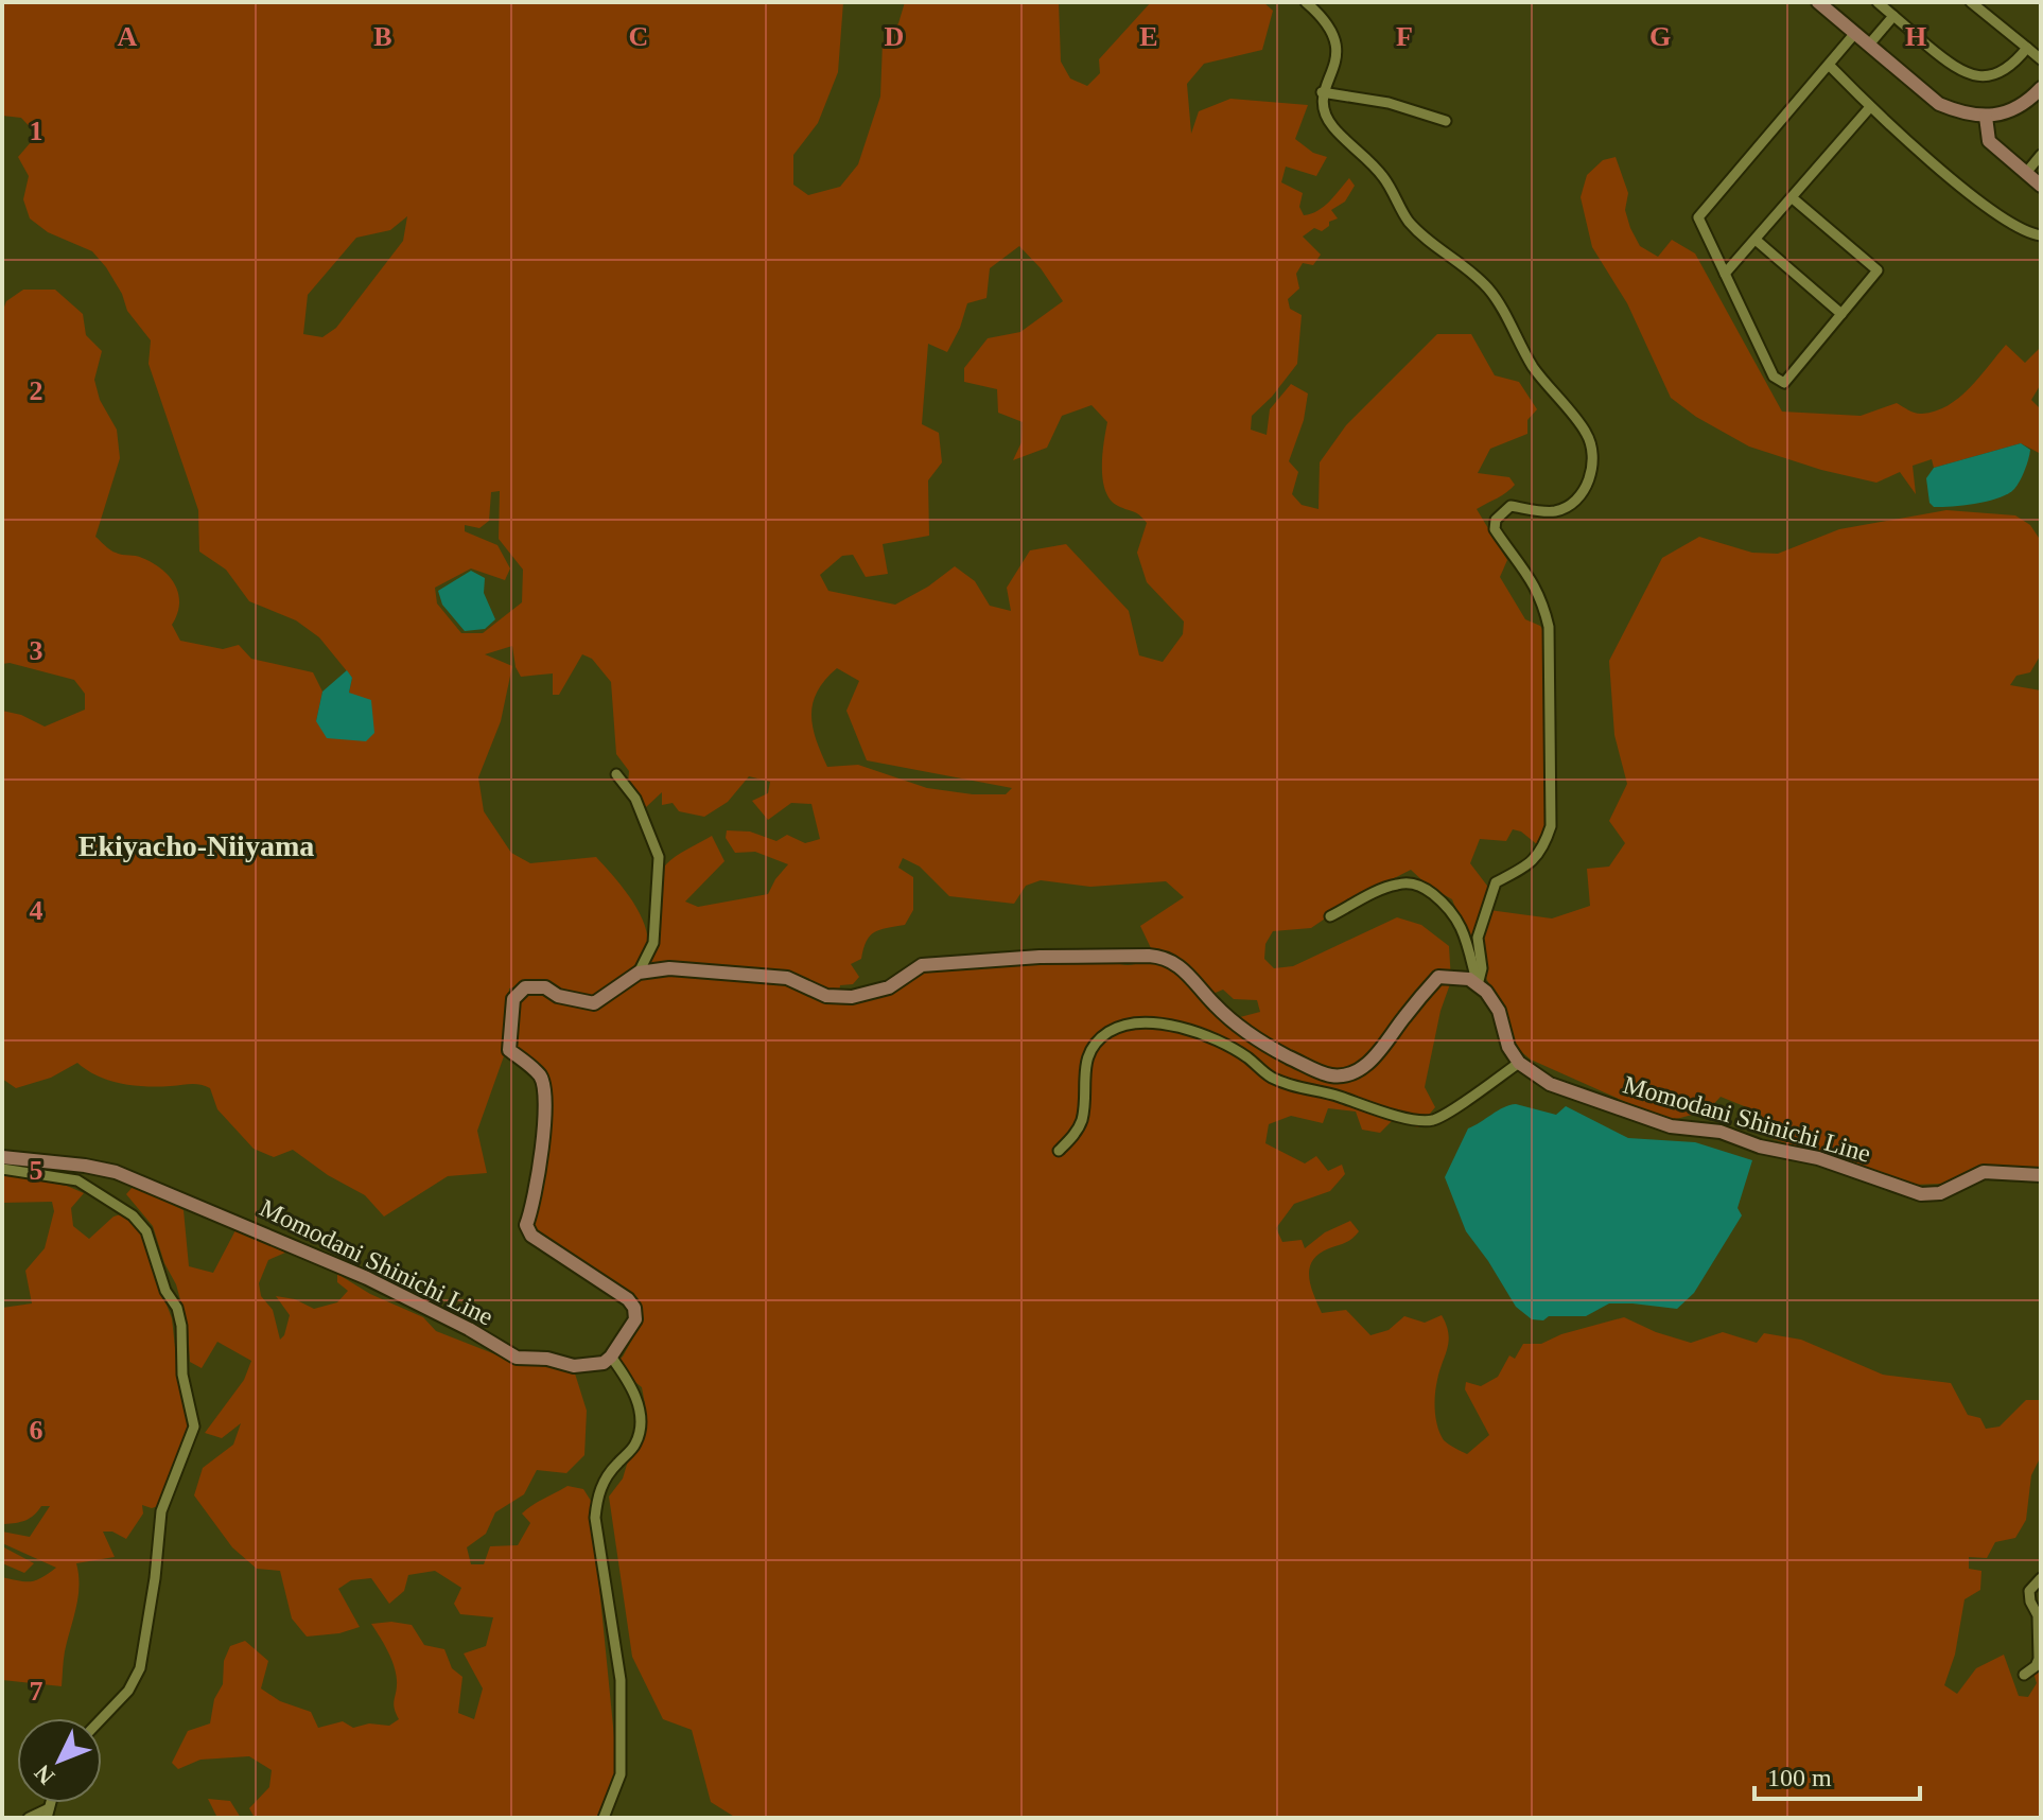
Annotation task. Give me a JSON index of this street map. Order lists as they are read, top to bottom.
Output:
{
  "streets": {
    "main road": ["Momodani Shinichi Line"]
  },
  "districts": ["Ekiyacho-Niiyama"],
  "scale_bar": "100 m",
  "north": "bottom left",
  "grid": {
    "columns": [
      "A",
      "B",
      "C",
      "D",
      "E",
      "F",
      "G",
      "H"
    ],
    "rows": [
      "1",
      "2",
      "3",
      "4",
      "5",
      "6",
      "7"
    ]
  }
}
